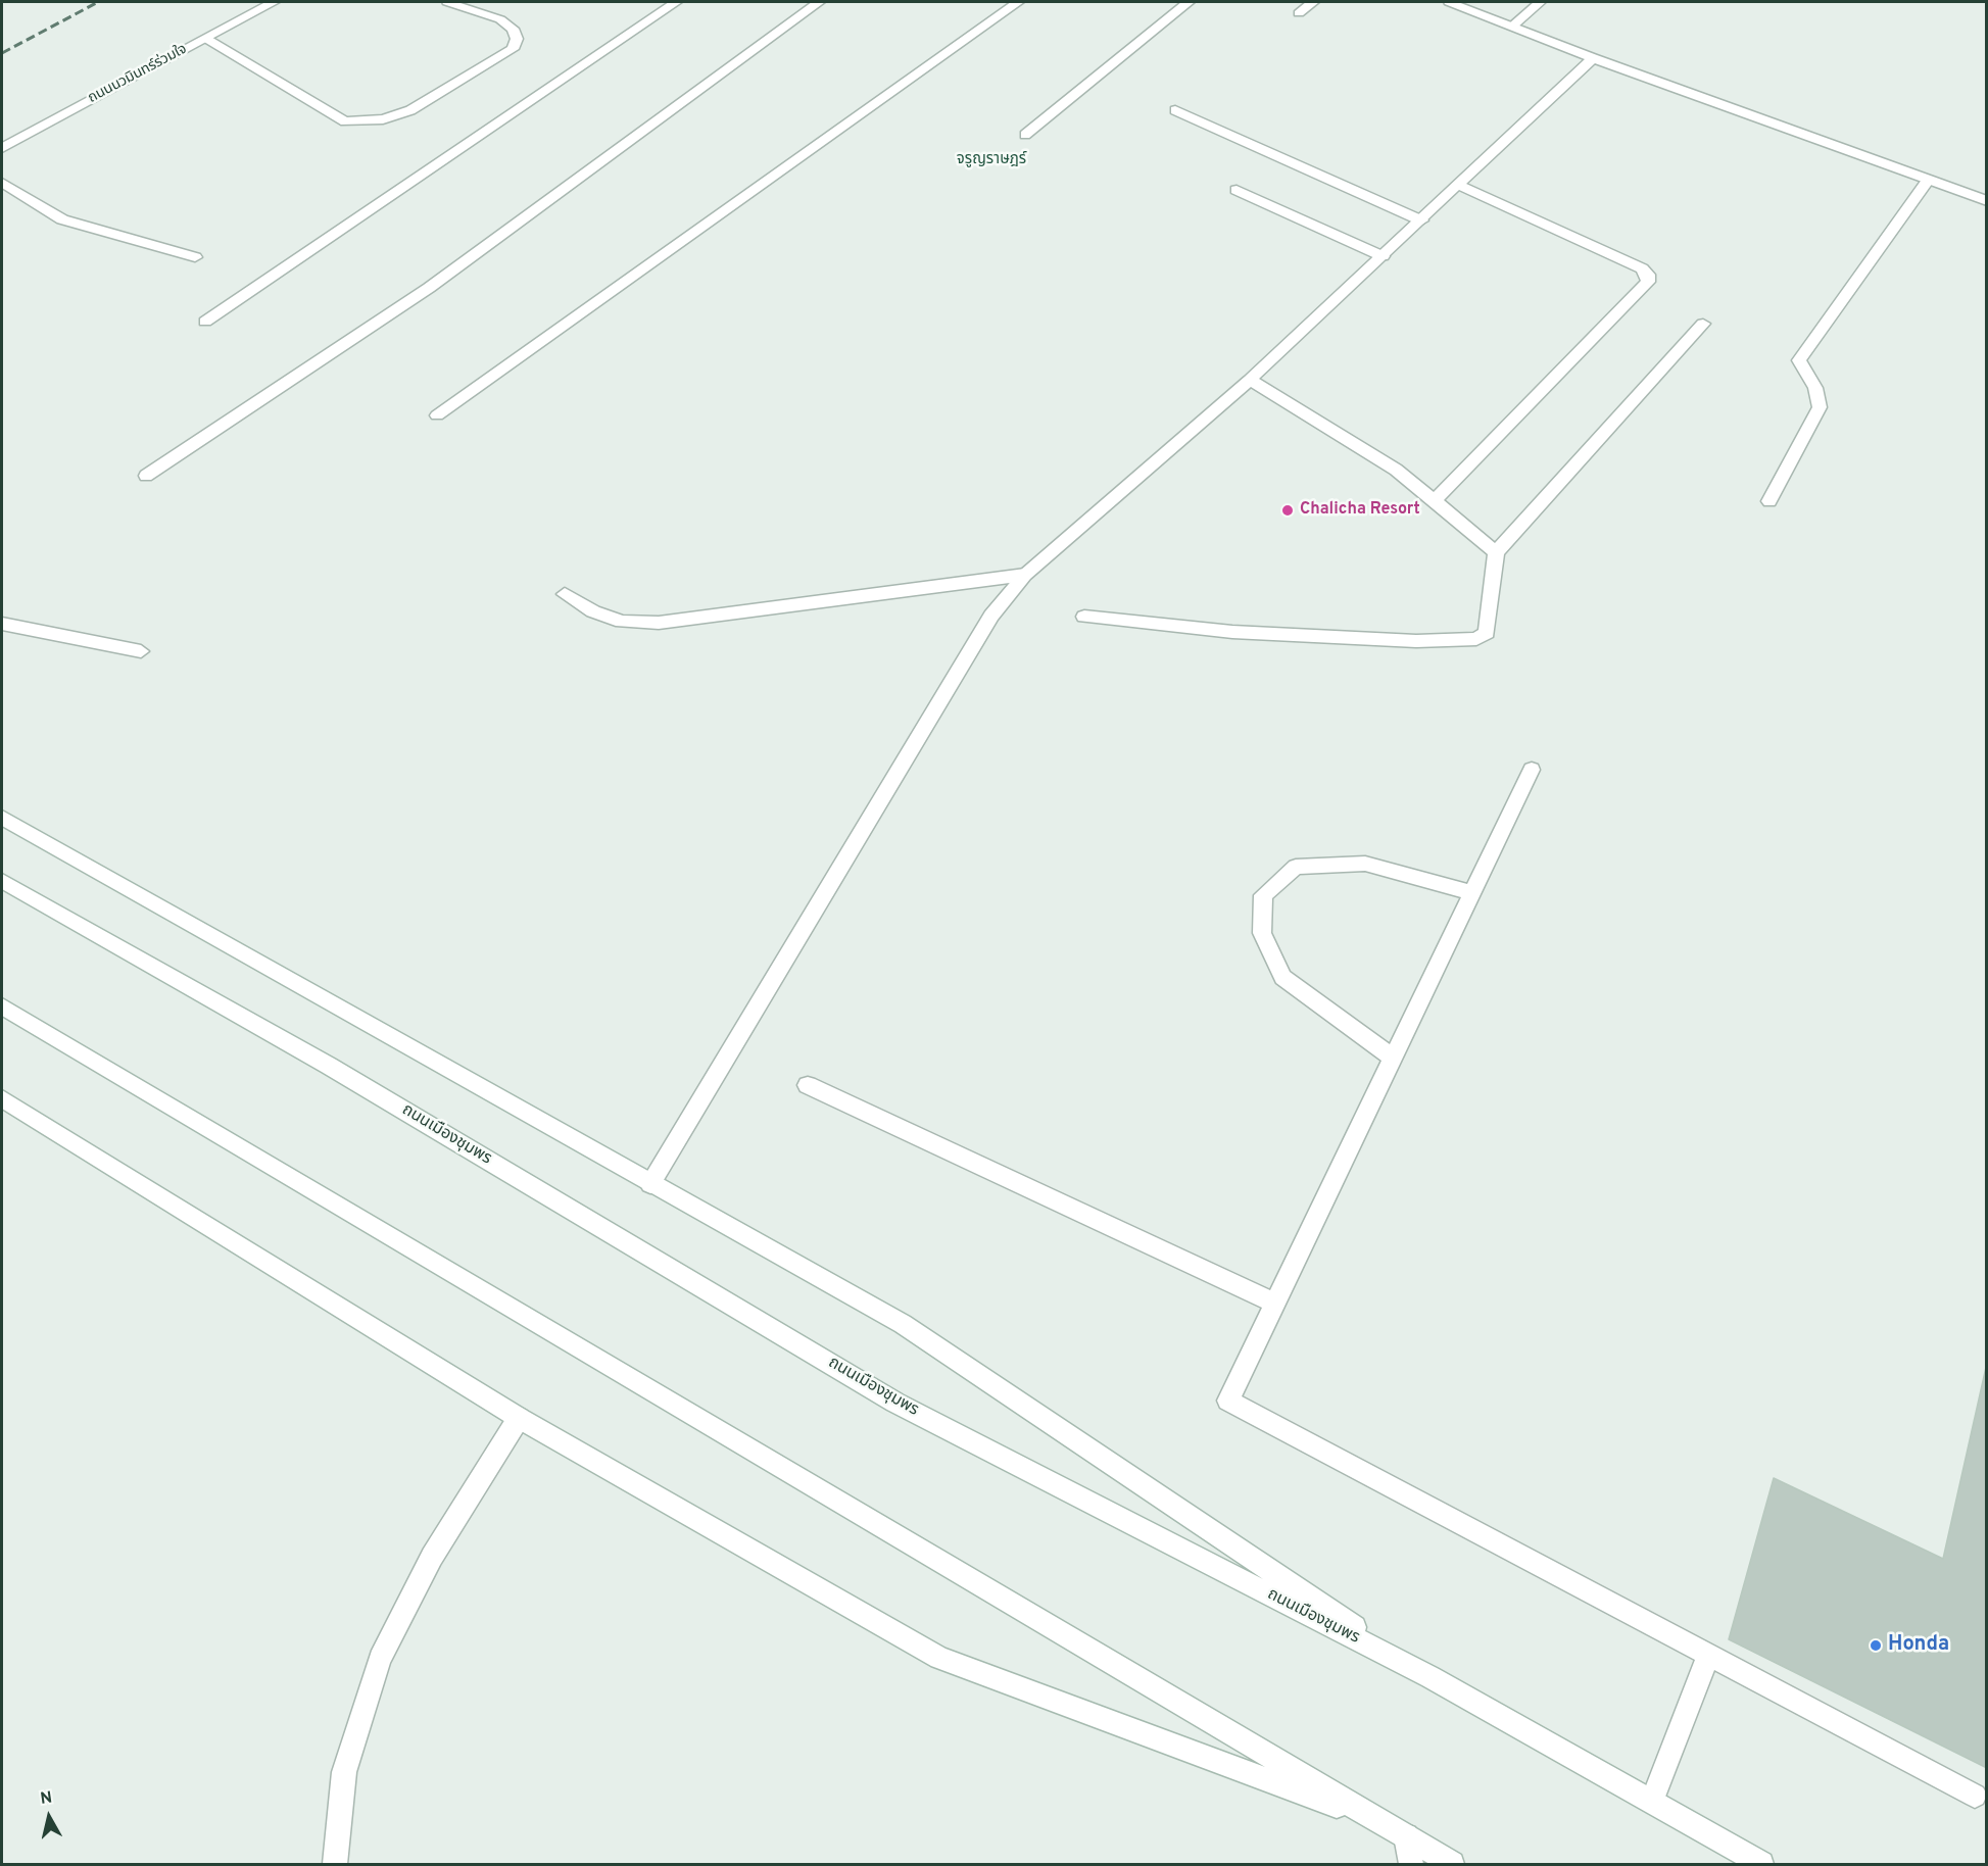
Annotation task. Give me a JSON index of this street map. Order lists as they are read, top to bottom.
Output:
{
  "streets": {
    "street": ["ถนนนวมินทร์ร่วมใจ", "ถนนเมืองชุมพร"]
  },
  "districts": ["จรูญราษฎร์"],
  "places": ["Chalicha Resort", "Honda"],
  "north": "top"
}
